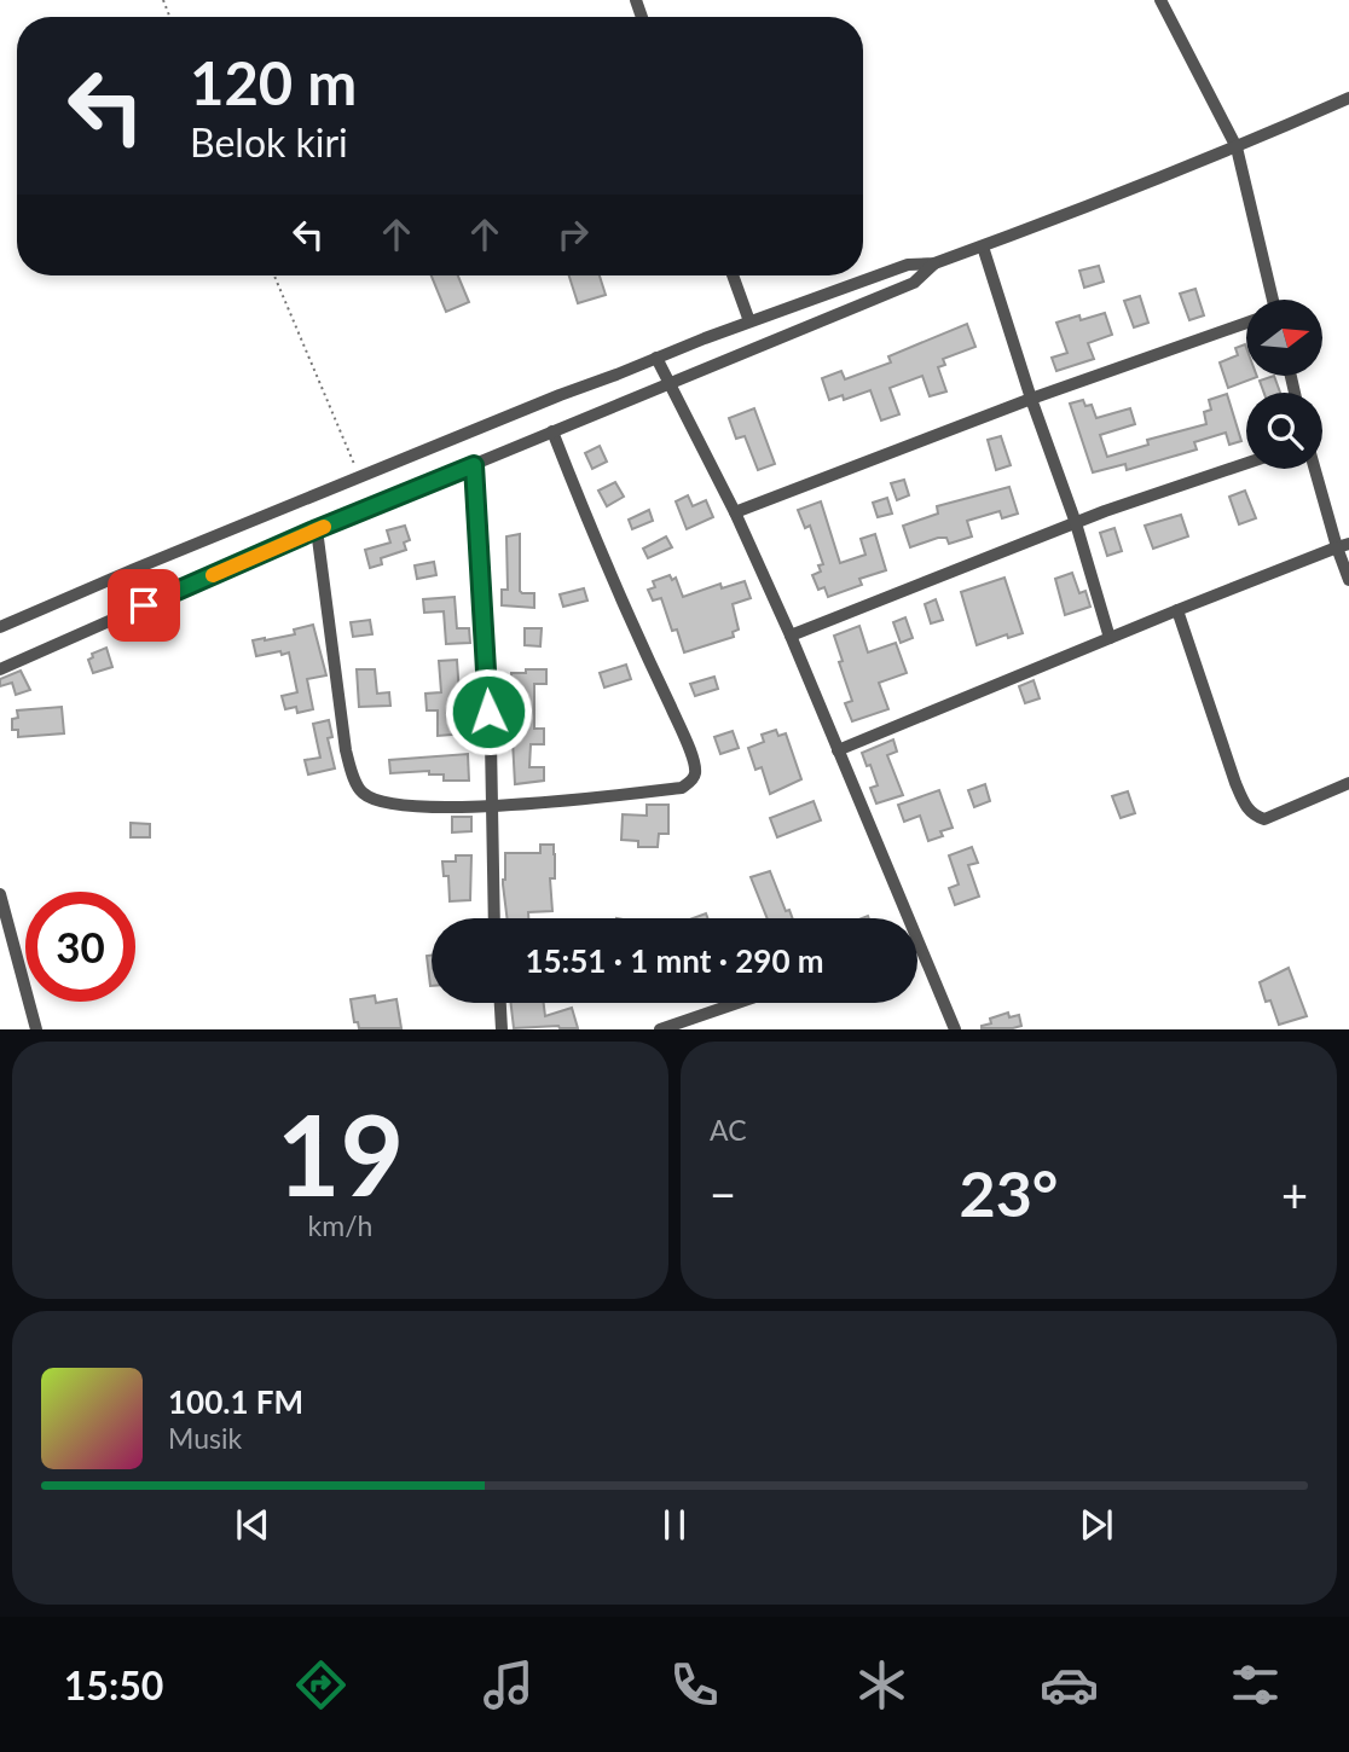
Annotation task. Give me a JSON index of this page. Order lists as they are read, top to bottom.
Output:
{
  "north": "right",
  "page": {
    "turn": ["120 m", "Belok kiri"],
    "limit": "30",
    "trip": "15:51 · 1 mnt · 290 m",
    "tile": [
      ["19", "km/h"],
      "AC"
    ],
    "heat": ["−", "23°", "+"],
    "song": ["100.1 FM", "Musik"],
    "tabs": "15:50"
  }
}
